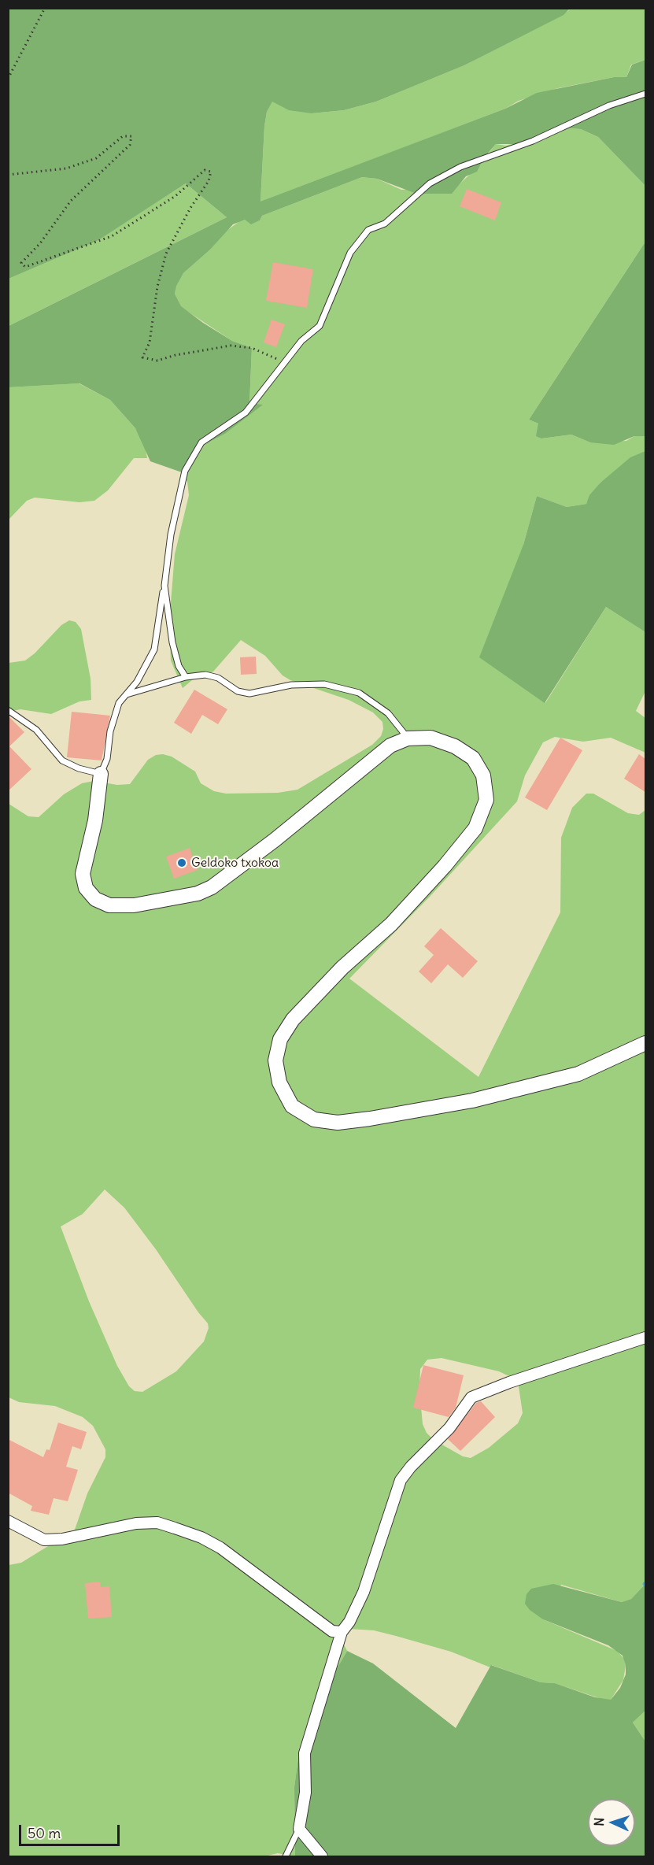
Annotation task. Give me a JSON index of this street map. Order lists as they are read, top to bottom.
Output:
{
  "places": ["Geldoko txokoa"],
  "scale_bar": "50 m",
  "north": "left"
}
